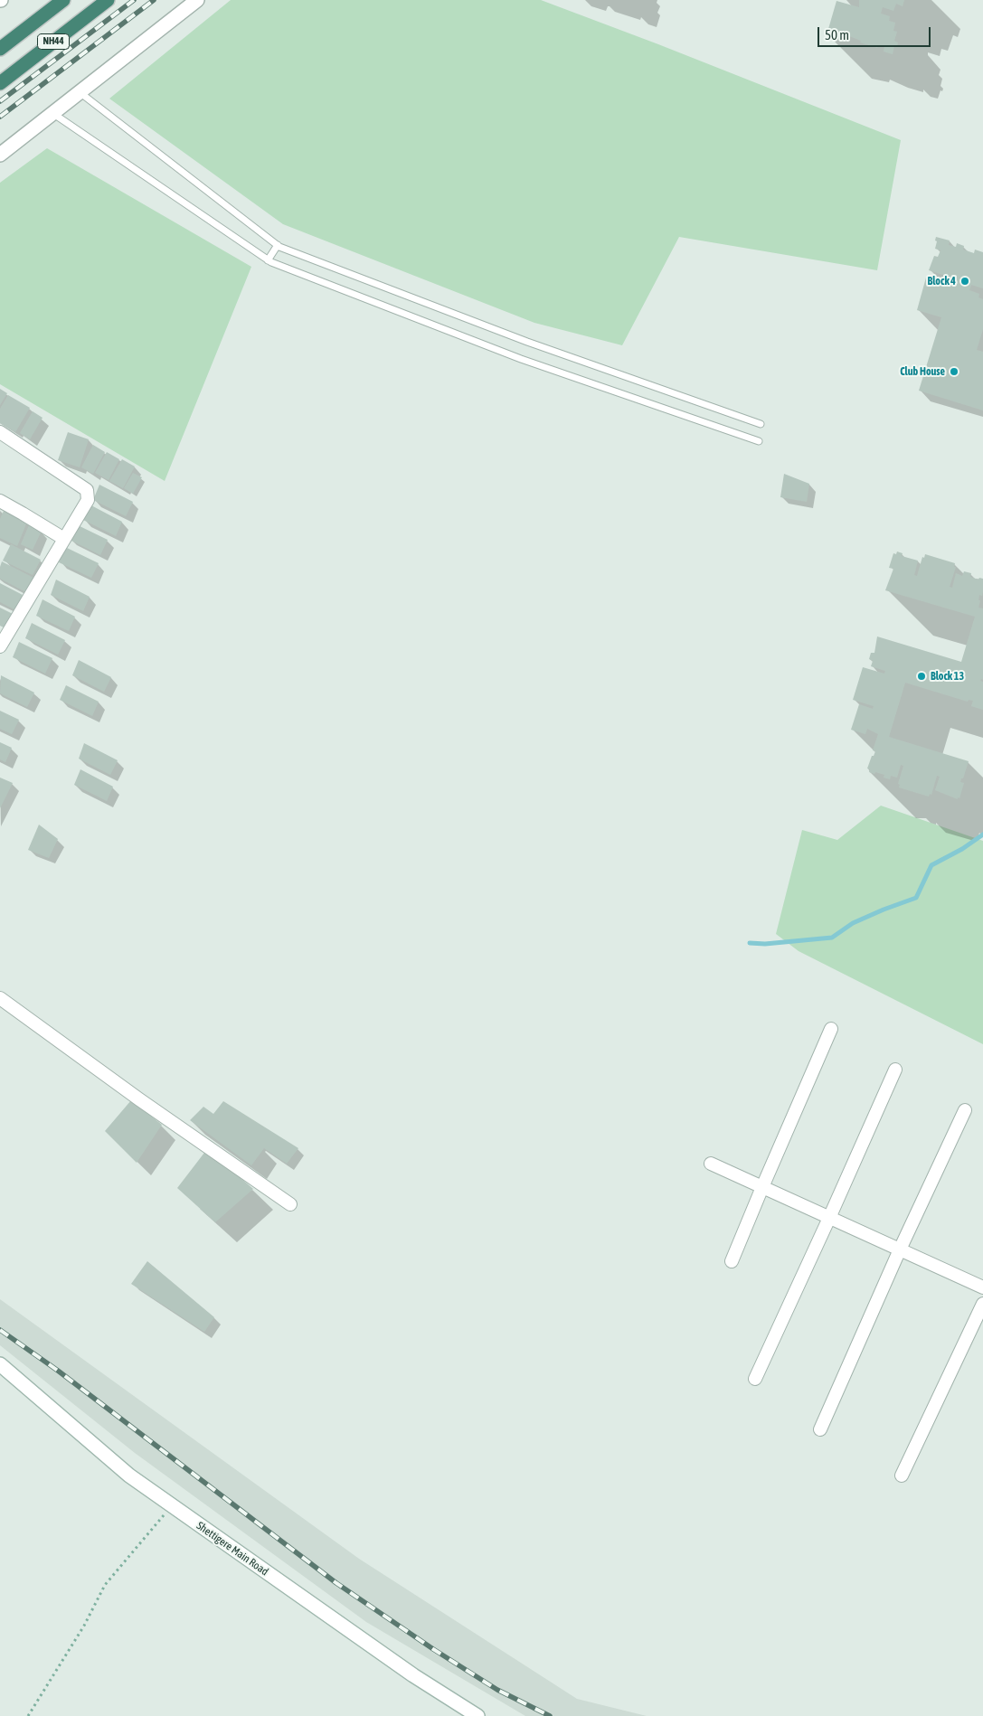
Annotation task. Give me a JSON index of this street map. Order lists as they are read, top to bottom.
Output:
{
  "streets": {
    "highway": ["NH44"],
    "main road": ["Shettigere Main Road"]
  },
  "places": ["Block 4", "Club House", "Block 13"],
  "scale_bar": "50 m"
}
